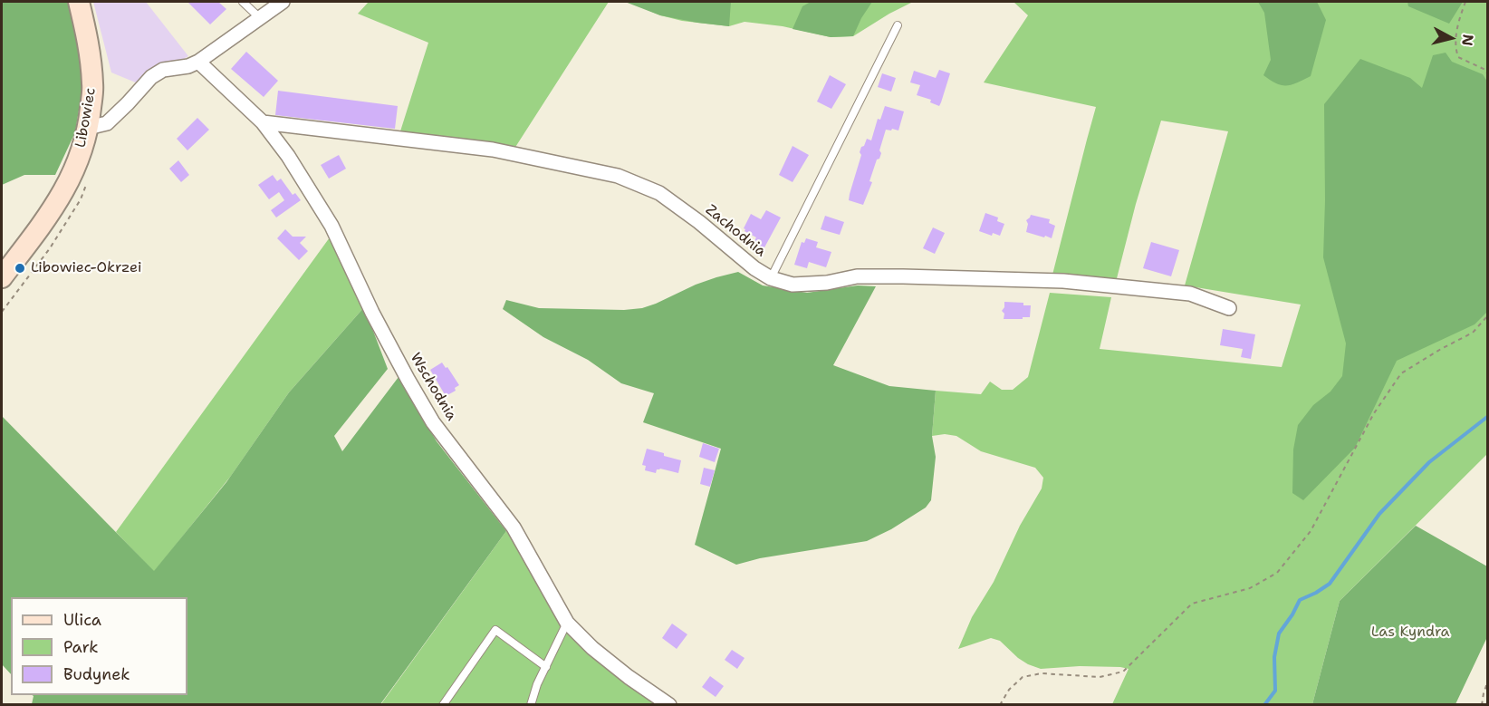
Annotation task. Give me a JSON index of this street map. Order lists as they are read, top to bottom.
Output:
{
  "streets": {
    "street": ["Libowiec", "Zachodnia", "Wschodnia"]
  },
  "crossings": [
    ["Zachodnia", "Wschodnia"]
  ],
  "parks": ["Las Kyndra"],
  "places": ["Libowiec-Okrzei"],
  "legend": ["Ulica", "Park", "Budynek"],
  "north": "right"
}
